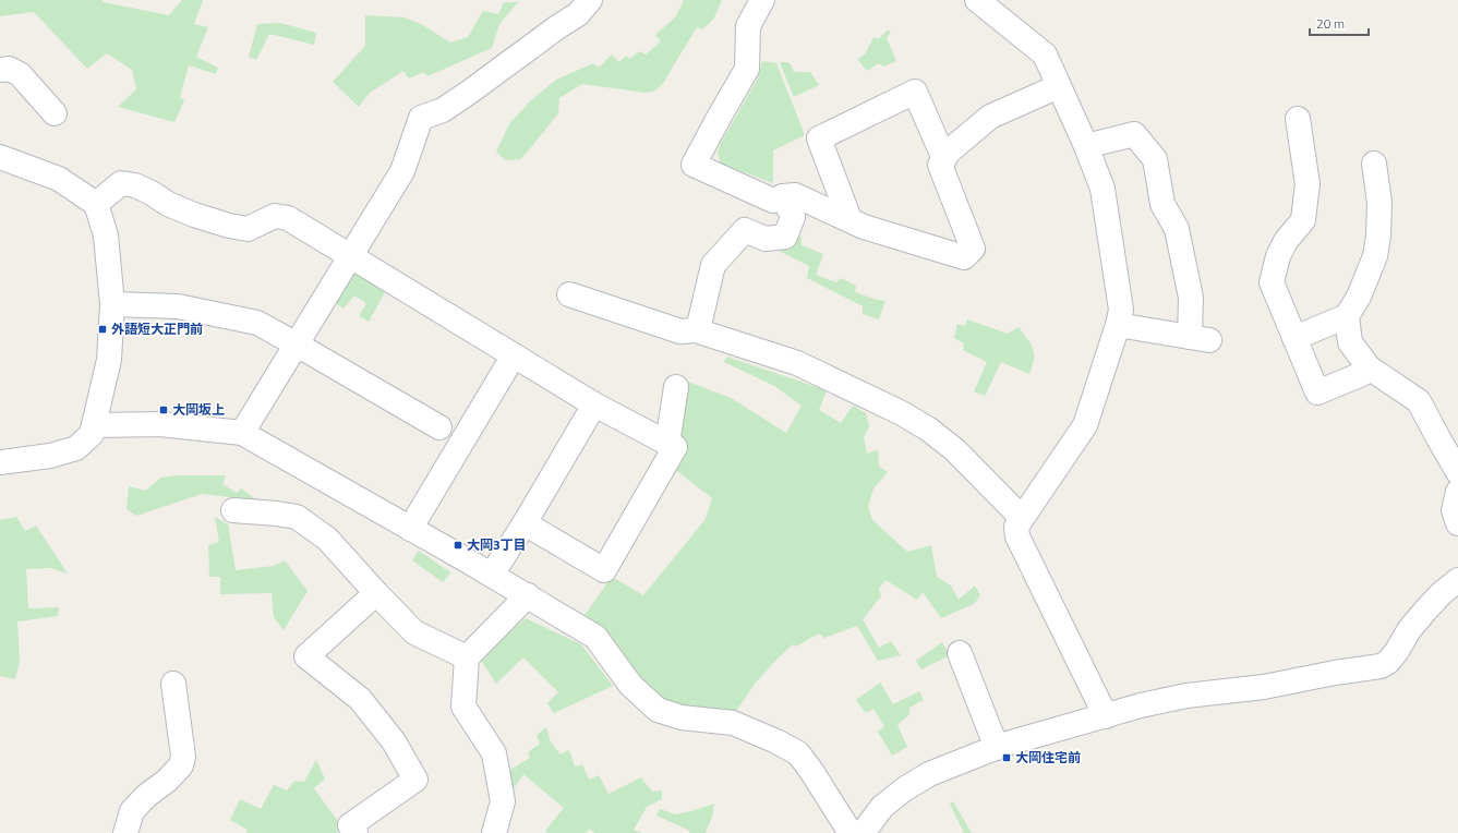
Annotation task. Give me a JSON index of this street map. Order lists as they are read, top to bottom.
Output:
{
  "places": {
    "transit": [
      "外語短大正門前",
      "大岡坂上",
      "大岡3丁目",
      "大岡住宅前"
    ]
  },
  "scale_bar": "20 m"
}
